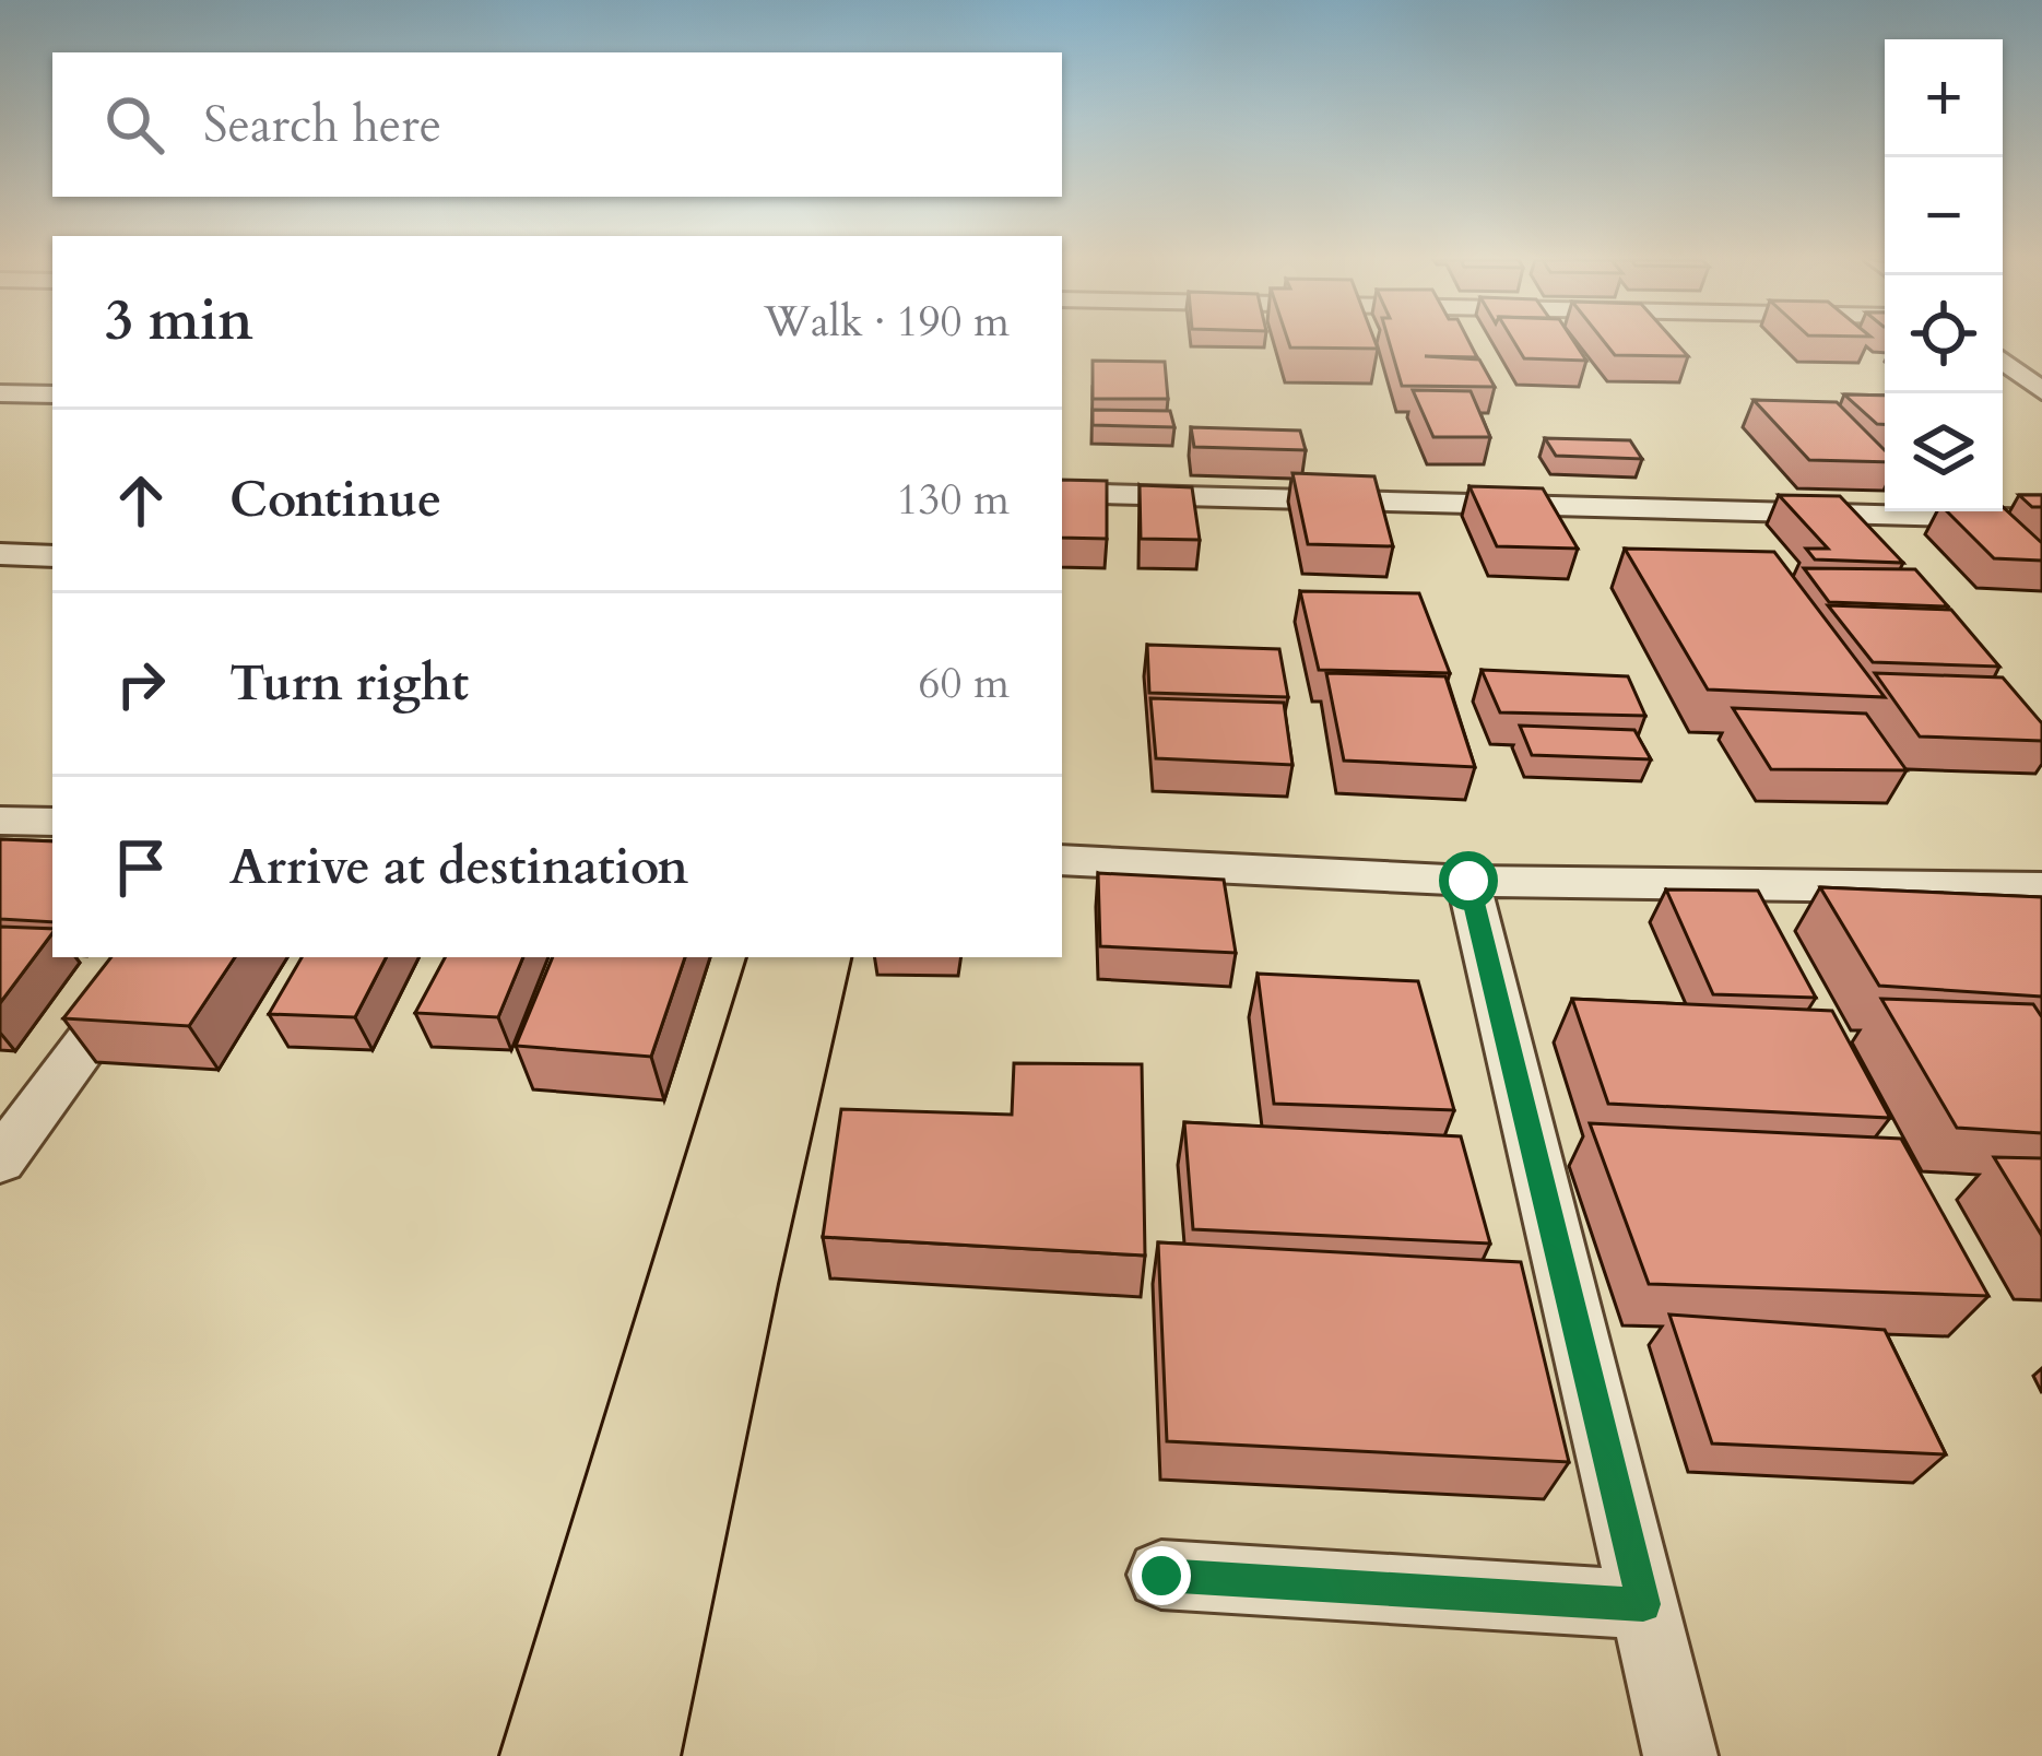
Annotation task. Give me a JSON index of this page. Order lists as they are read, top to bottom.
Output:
{
  "page": {
    "map_buttons": ["+", "−"],
    "search": "Search here",
    "heading": ["3 min", "Walk · 190 m"],
    "list": [
      ["Continue", "130 m"],
      ["Turn right", "60 m"],
      "Arrive at destination"
    ]
  }
}
